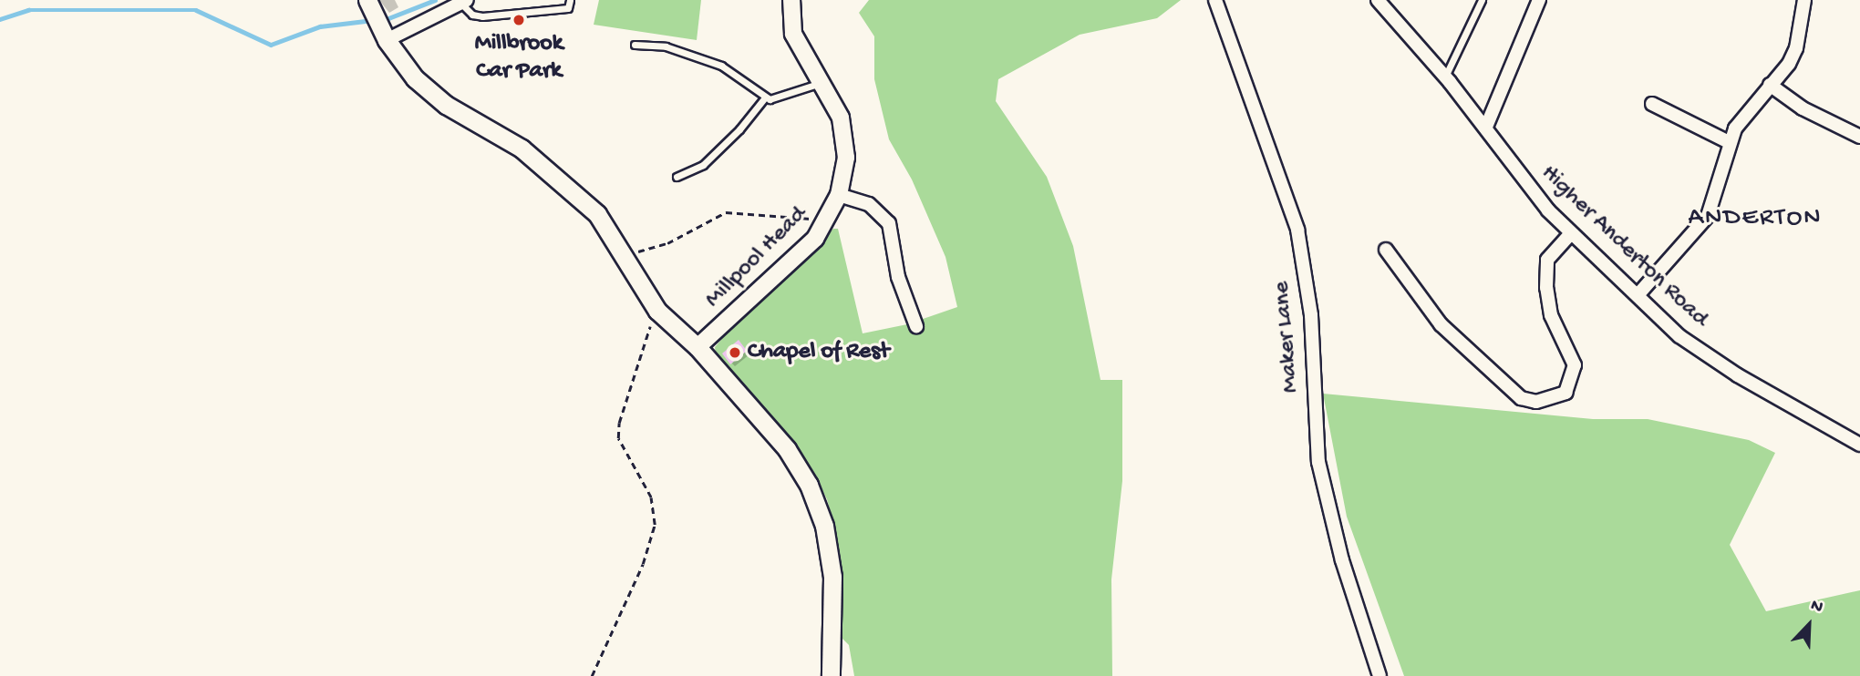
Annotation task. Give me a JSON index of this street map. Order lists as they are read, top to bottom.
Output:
{
  "streets": {
    "street": ["Higher Anderton Road", "Millpool Head", "Maker Lane"]
  },
  "districts": ["ANDERTON"],
  "places": ["Millbrook Car Park", "Chapel of Rest"],
  "north": "top right"
}
